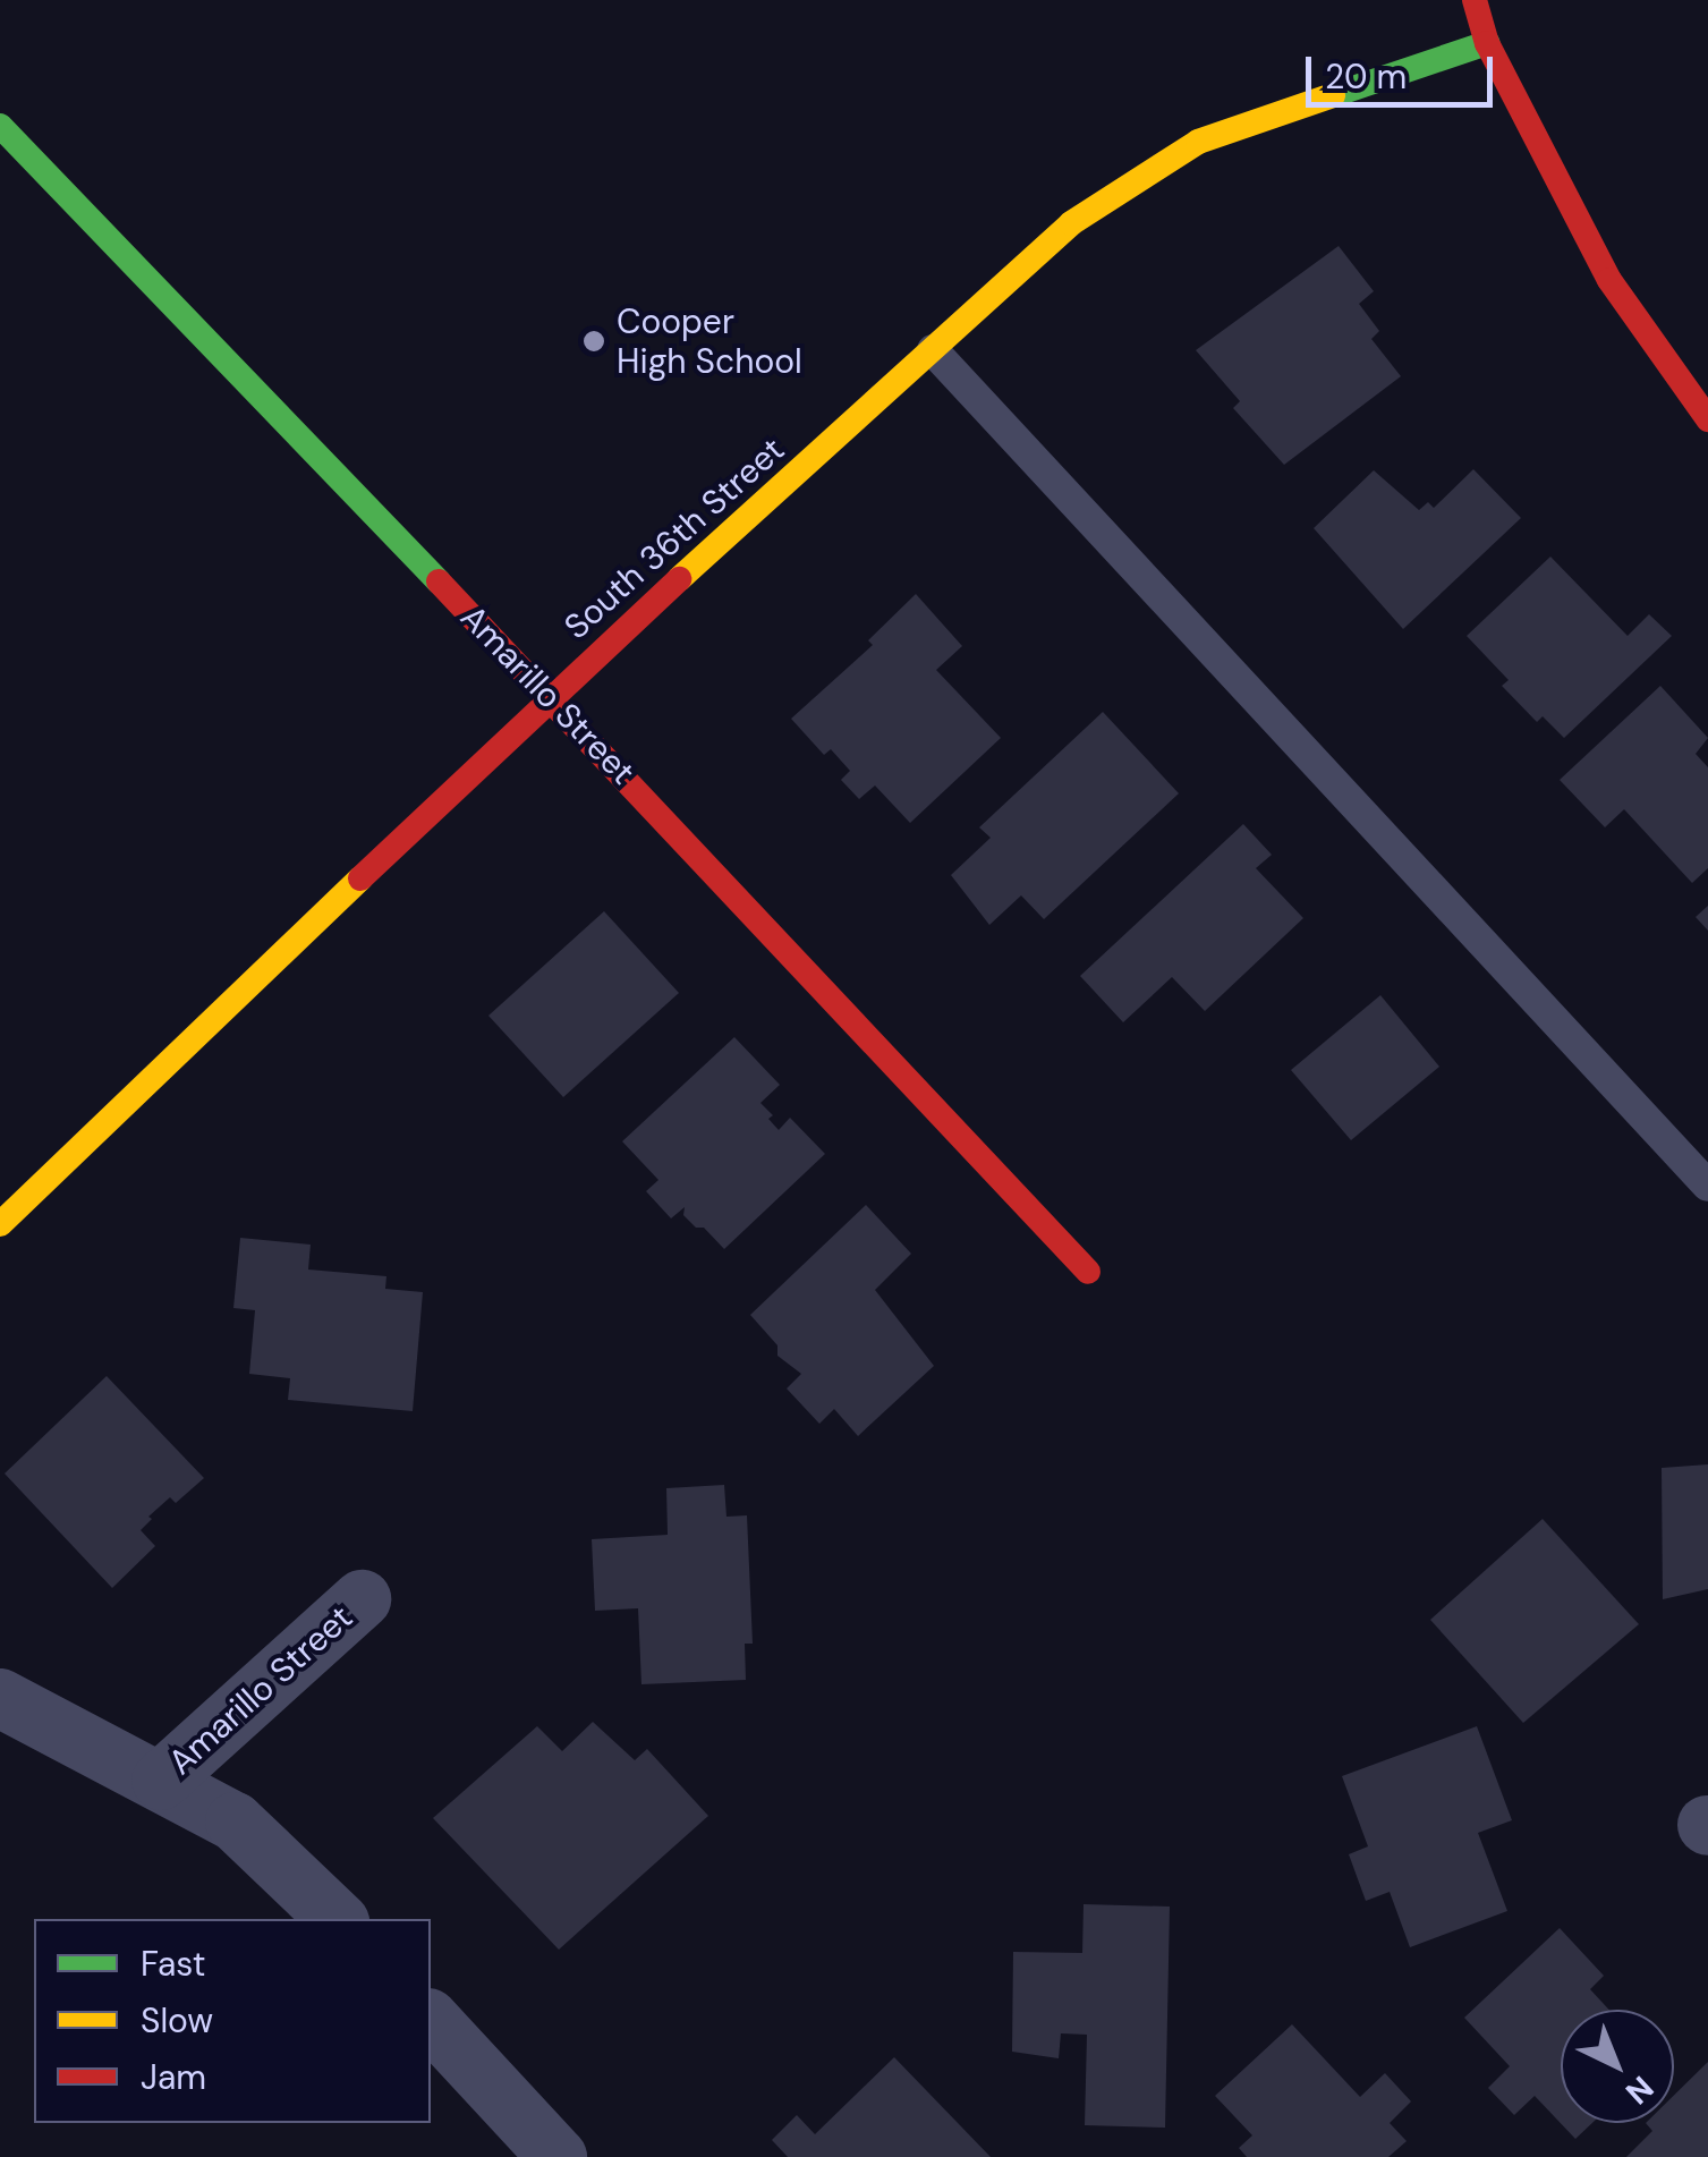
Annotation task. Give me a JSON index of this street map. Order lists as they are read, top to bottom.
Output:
{
  "streets": {
    "street": ["South 36th Street", "Amarillo Street"]
  },
  "crossings": [
    ["South 36th Street", "Amarillo Street"]
  ],
  "places": ["Cooper High School"],
  "legend": ["Fast", "Slow", "Jam"],
  "scale_bar": "20 m",
  "north": "bottom right"
}
